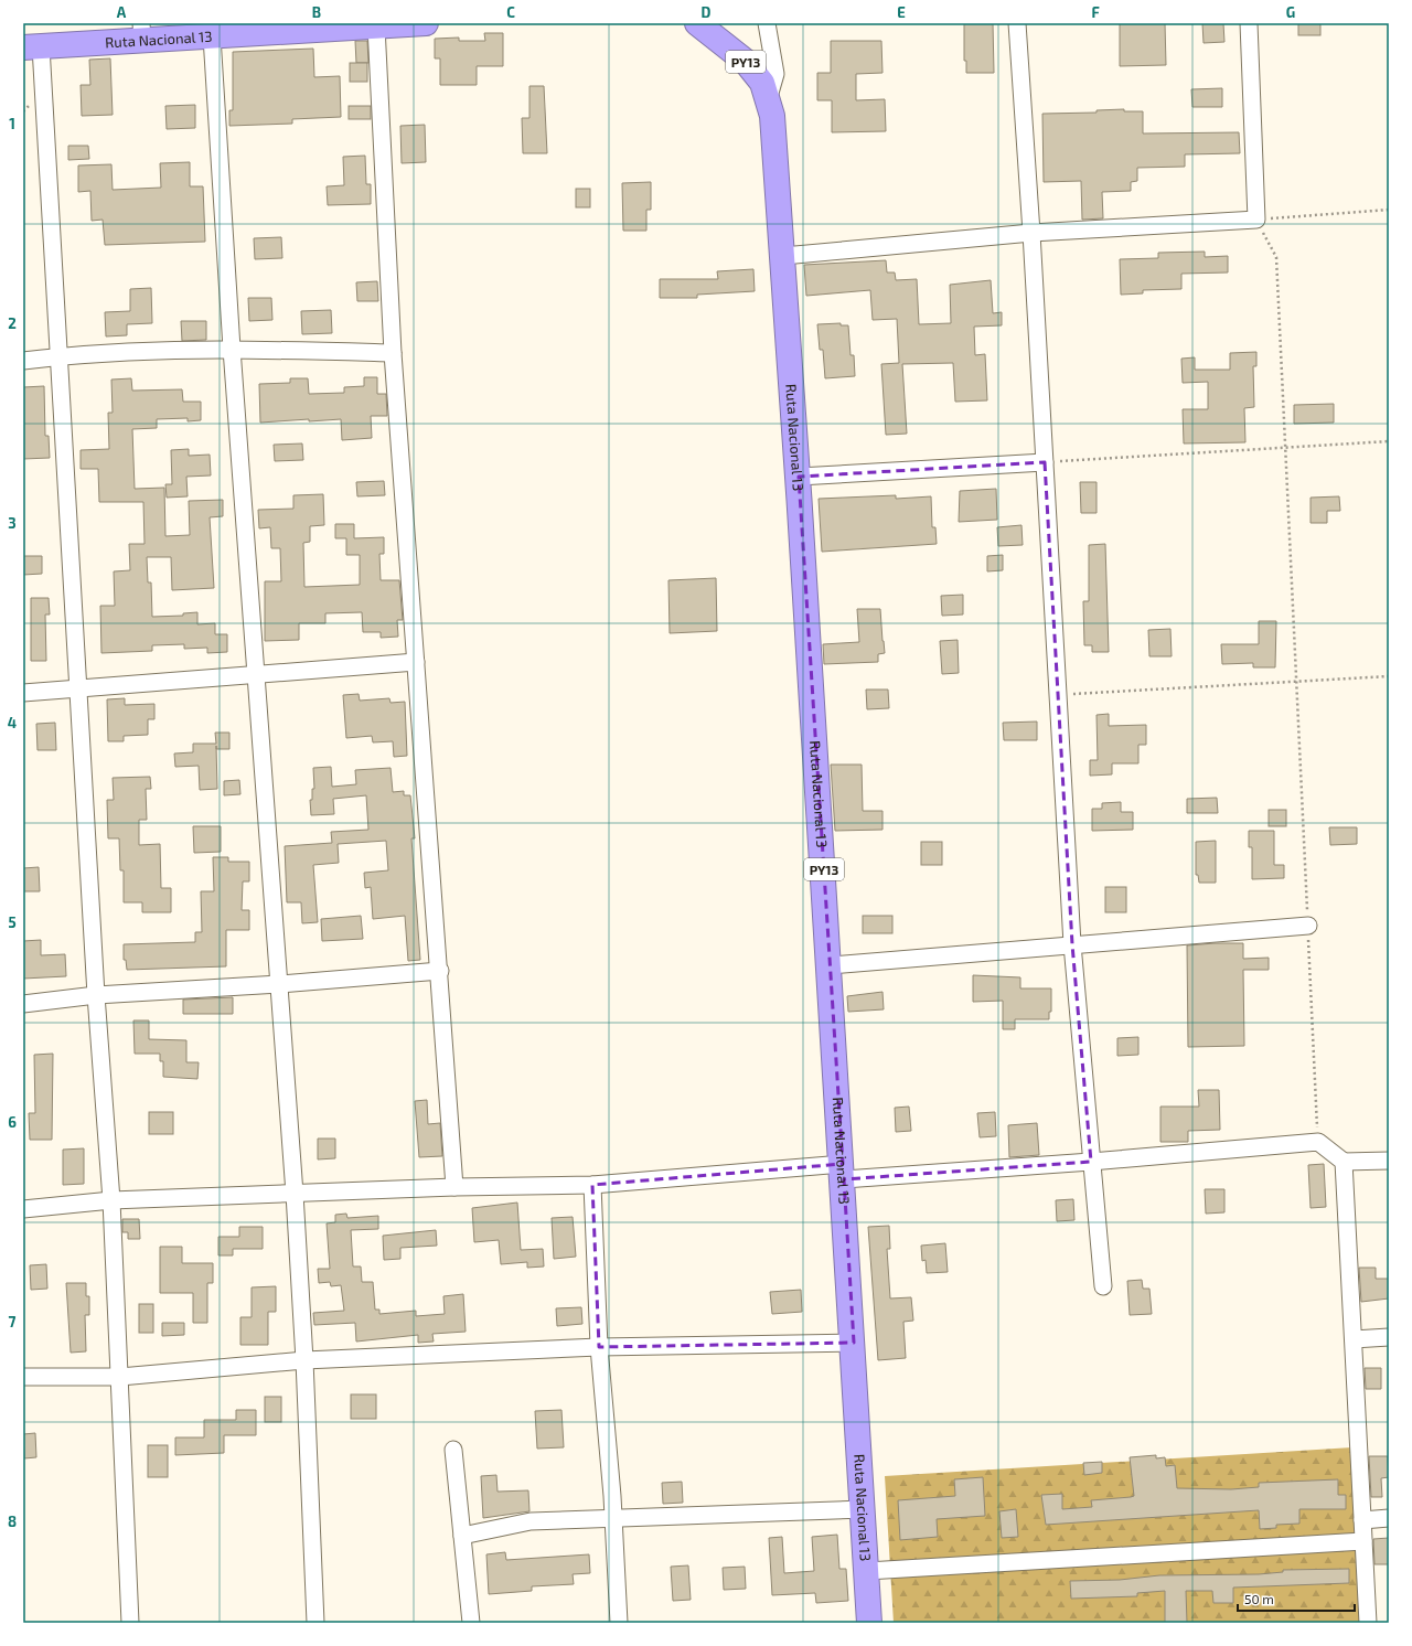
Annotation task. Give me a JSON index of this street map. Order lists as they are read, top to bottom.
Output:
{
  "streets": {
    "highway": ["Ruta Nacional 13", "PY13"]
  },
  "scale_bar": "50 m",
  "grid": {
    "columns": [
      "A",
      "B",
      "C",
      "D",
      "E",
      "F",
      "G"
    ],
    "rows": [
      "1",
      "2",
      "3",
      "4",
      "5",
      "6",
      "7",
      "8"
    ]
  }
}
